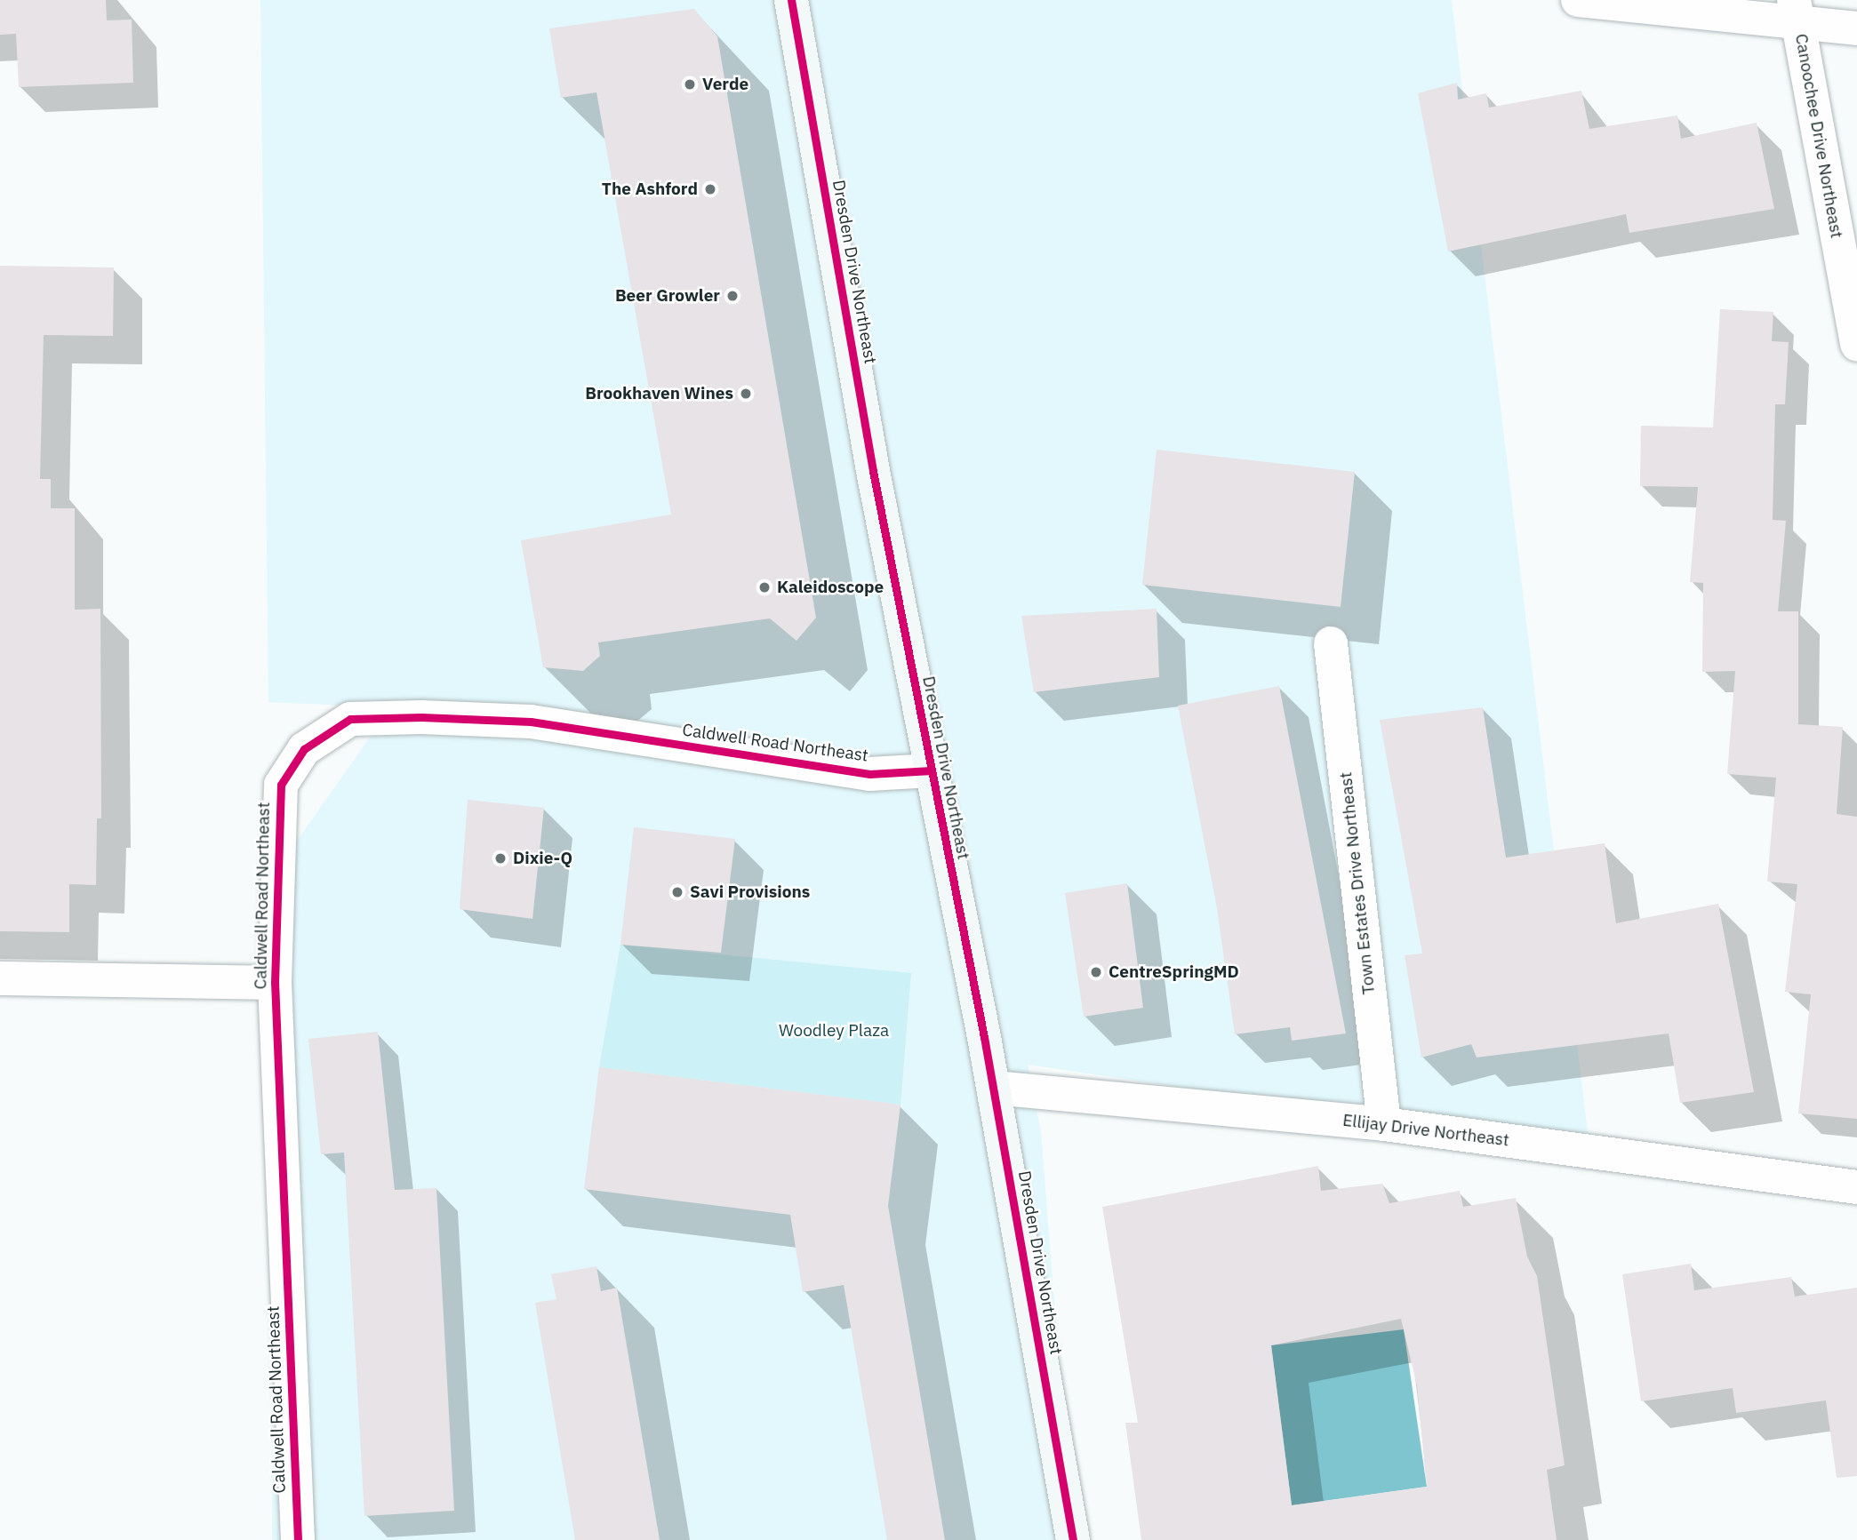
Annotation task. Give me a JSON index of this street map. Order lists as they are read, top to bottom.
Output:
{
  "streets": {
    "street": [
      "Canoochee Drive Northeast",
      "Dresden Drive Northeast",
      "Caldwell Road Northeast",
      "Town Estates Drive Northeast",
      "Ellijay Drive Northeast"
    ]
  },
  "crossings": [
    ["Dresden Drive Northeast", "Caldwell Road Northeast"],
    ["Dresden Drive Northeast", "Ellijay Drive Northeast"],
    ["Town Estates Drive Northeast", "Ellijay Drive Northeast"]
  ],
  "parks": ["Woodley Plaza"],
  "places": [
    "Verde",
    "The Ashford",
    "Beer Growler",
    "Brookhaven Wines",
    "Kaleidoscope",
    "Dixie-Q",
    "Savi Provisions",
    "CentreSpringMD"
  ]
}
